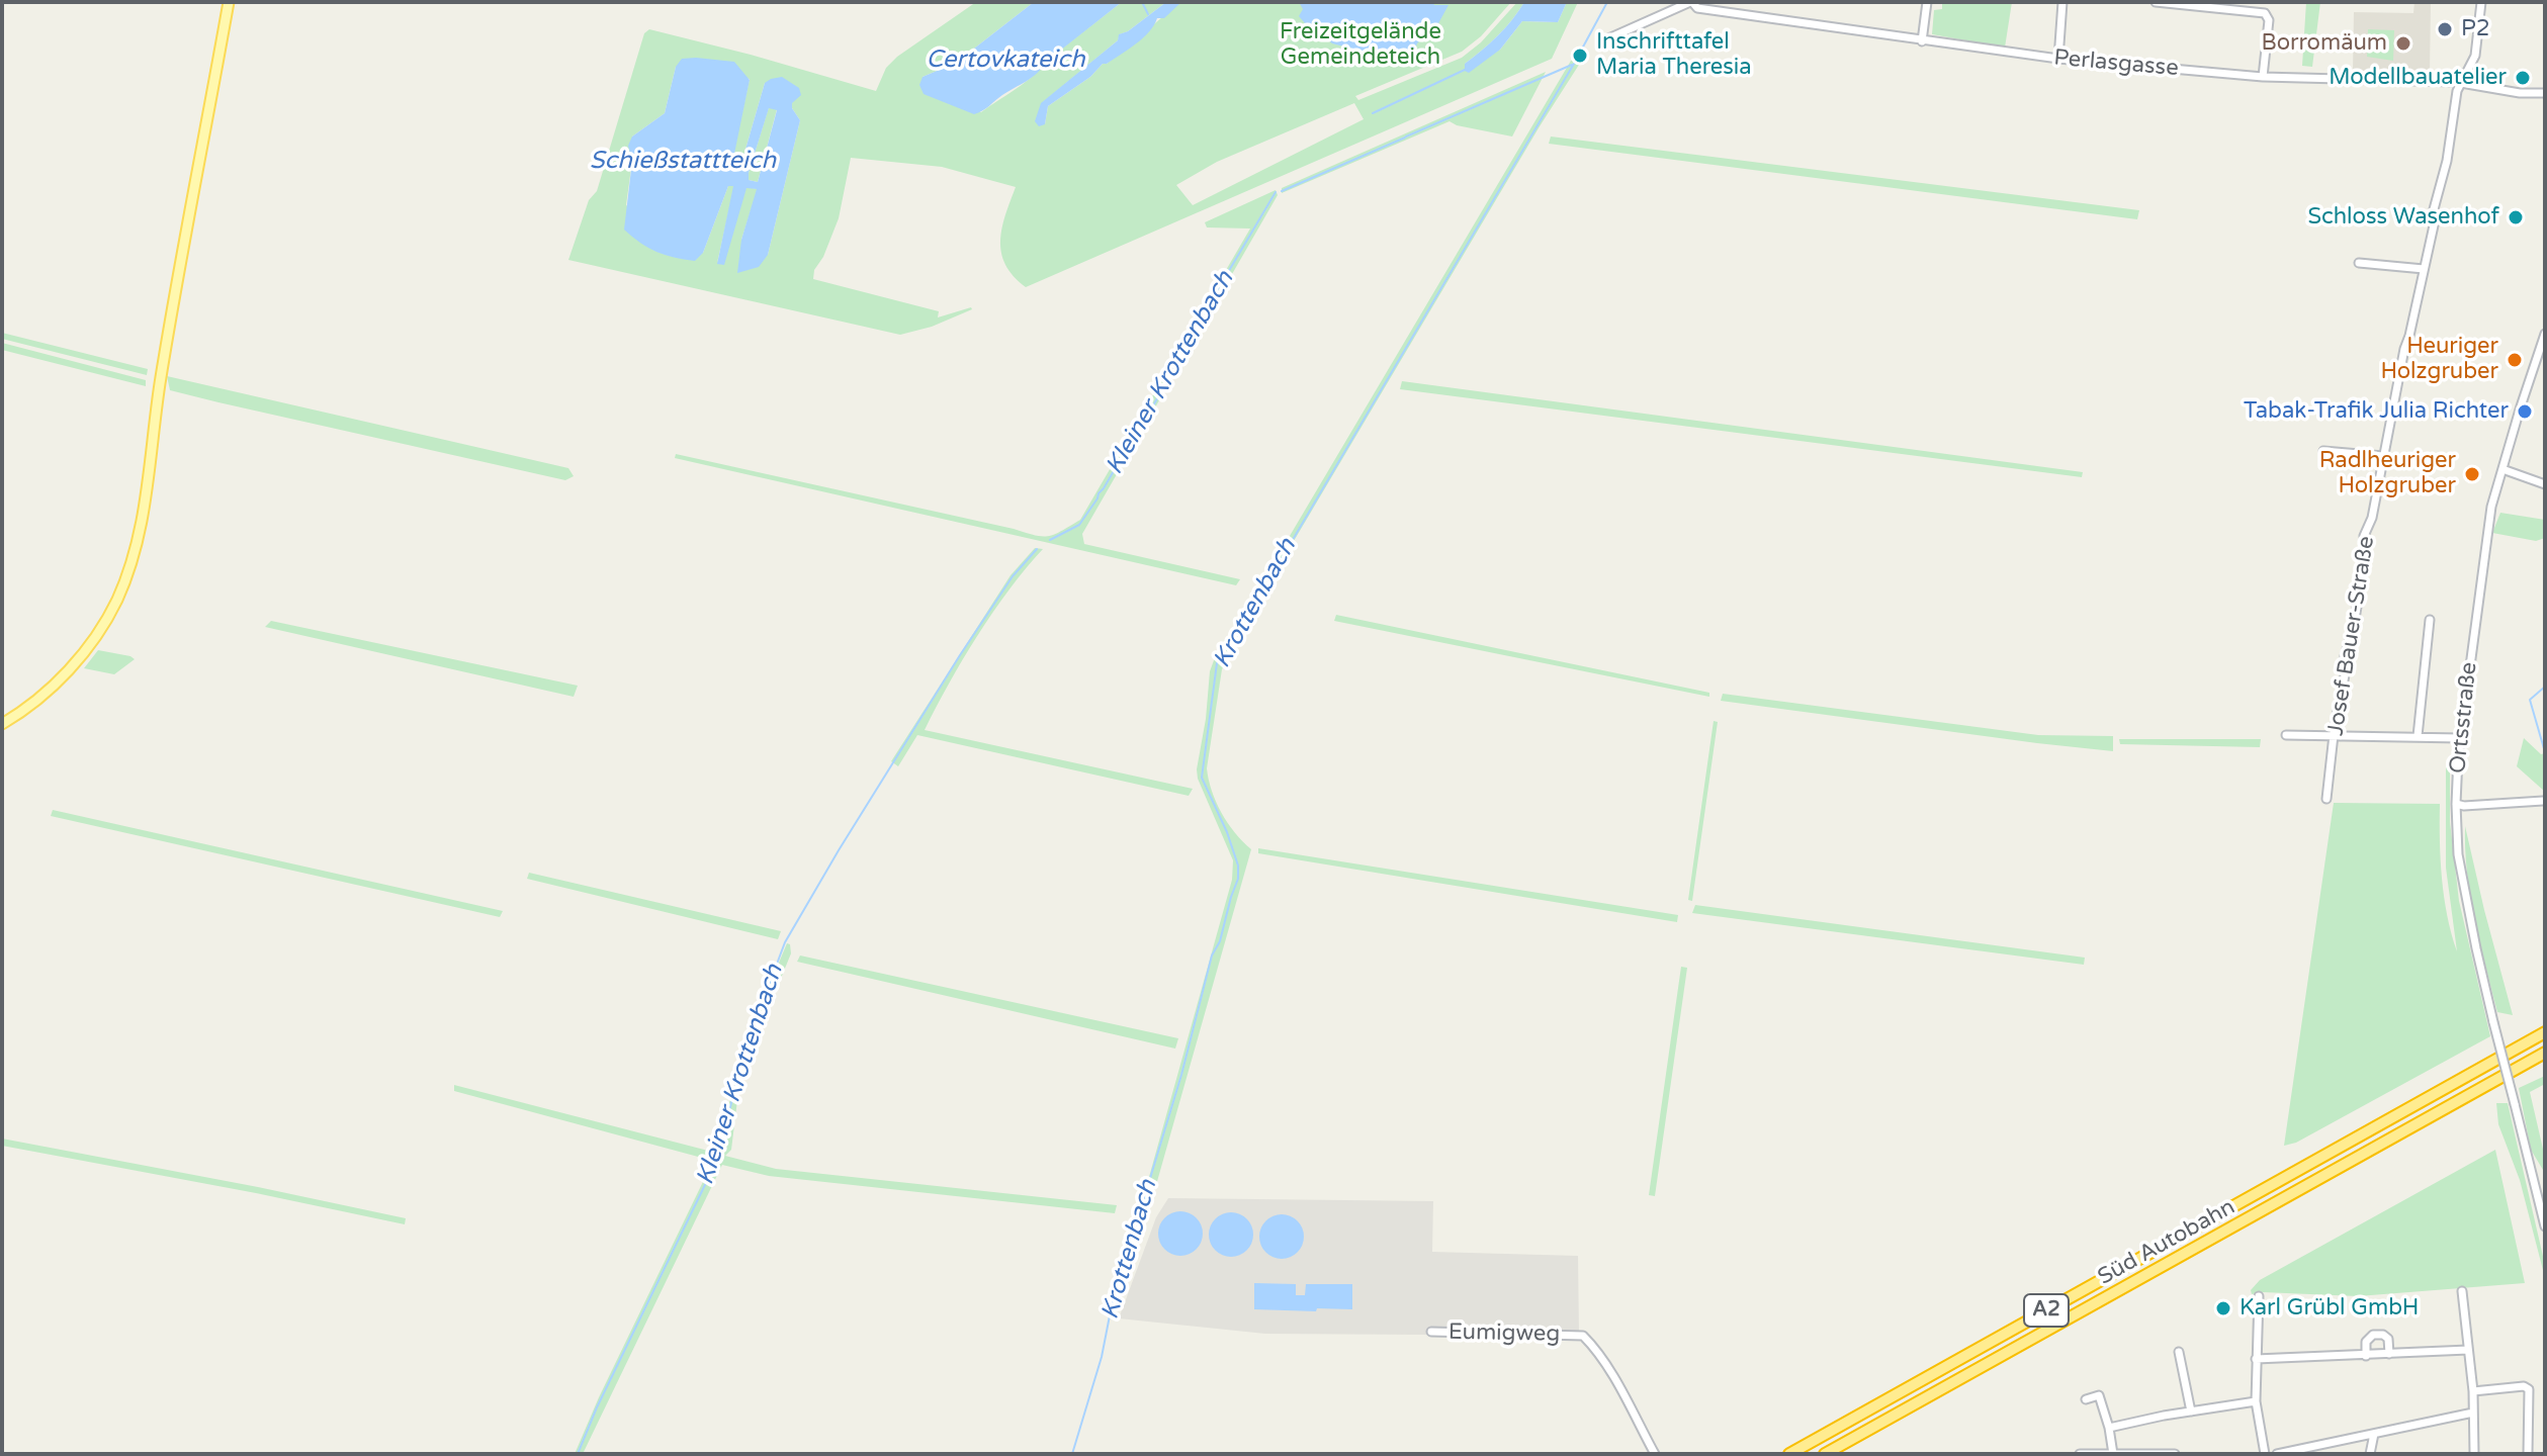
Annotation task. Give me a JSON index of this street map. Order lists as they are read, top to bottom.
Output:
{
  "streets": {
    "highway": ["Süd Autobahn", "A2"],
    "street": [
      "Perlasgasse",
      "Josef Bauer-Straße",
      "Ortsstraße",
      "Eumigweg"
    ]
  },
  "crossings": [
    ["Perlasgasse", "Josef Bauer-Straße"]
  ],
  "water": [
    "Certovkateich",
    "Schießstattteich",
    "Kleiner Krottenbach",
    "Krottenbach"
  ],
  "parks": ["Freizeitgelände Gemeindeteich"],
  "places": [
    "P2",
    "Borromäum",
    "Inschrifttafel Maria Theresia",
    "Modellbauatelier",
    "Schloss Wasenhof",
    "Heuriger Holzgruber",
    "Tabak-Trafik Julia Richter",
    "Radlheuriger Holzgruber",
    "Karl Grübl GmbH"
  ]
}
